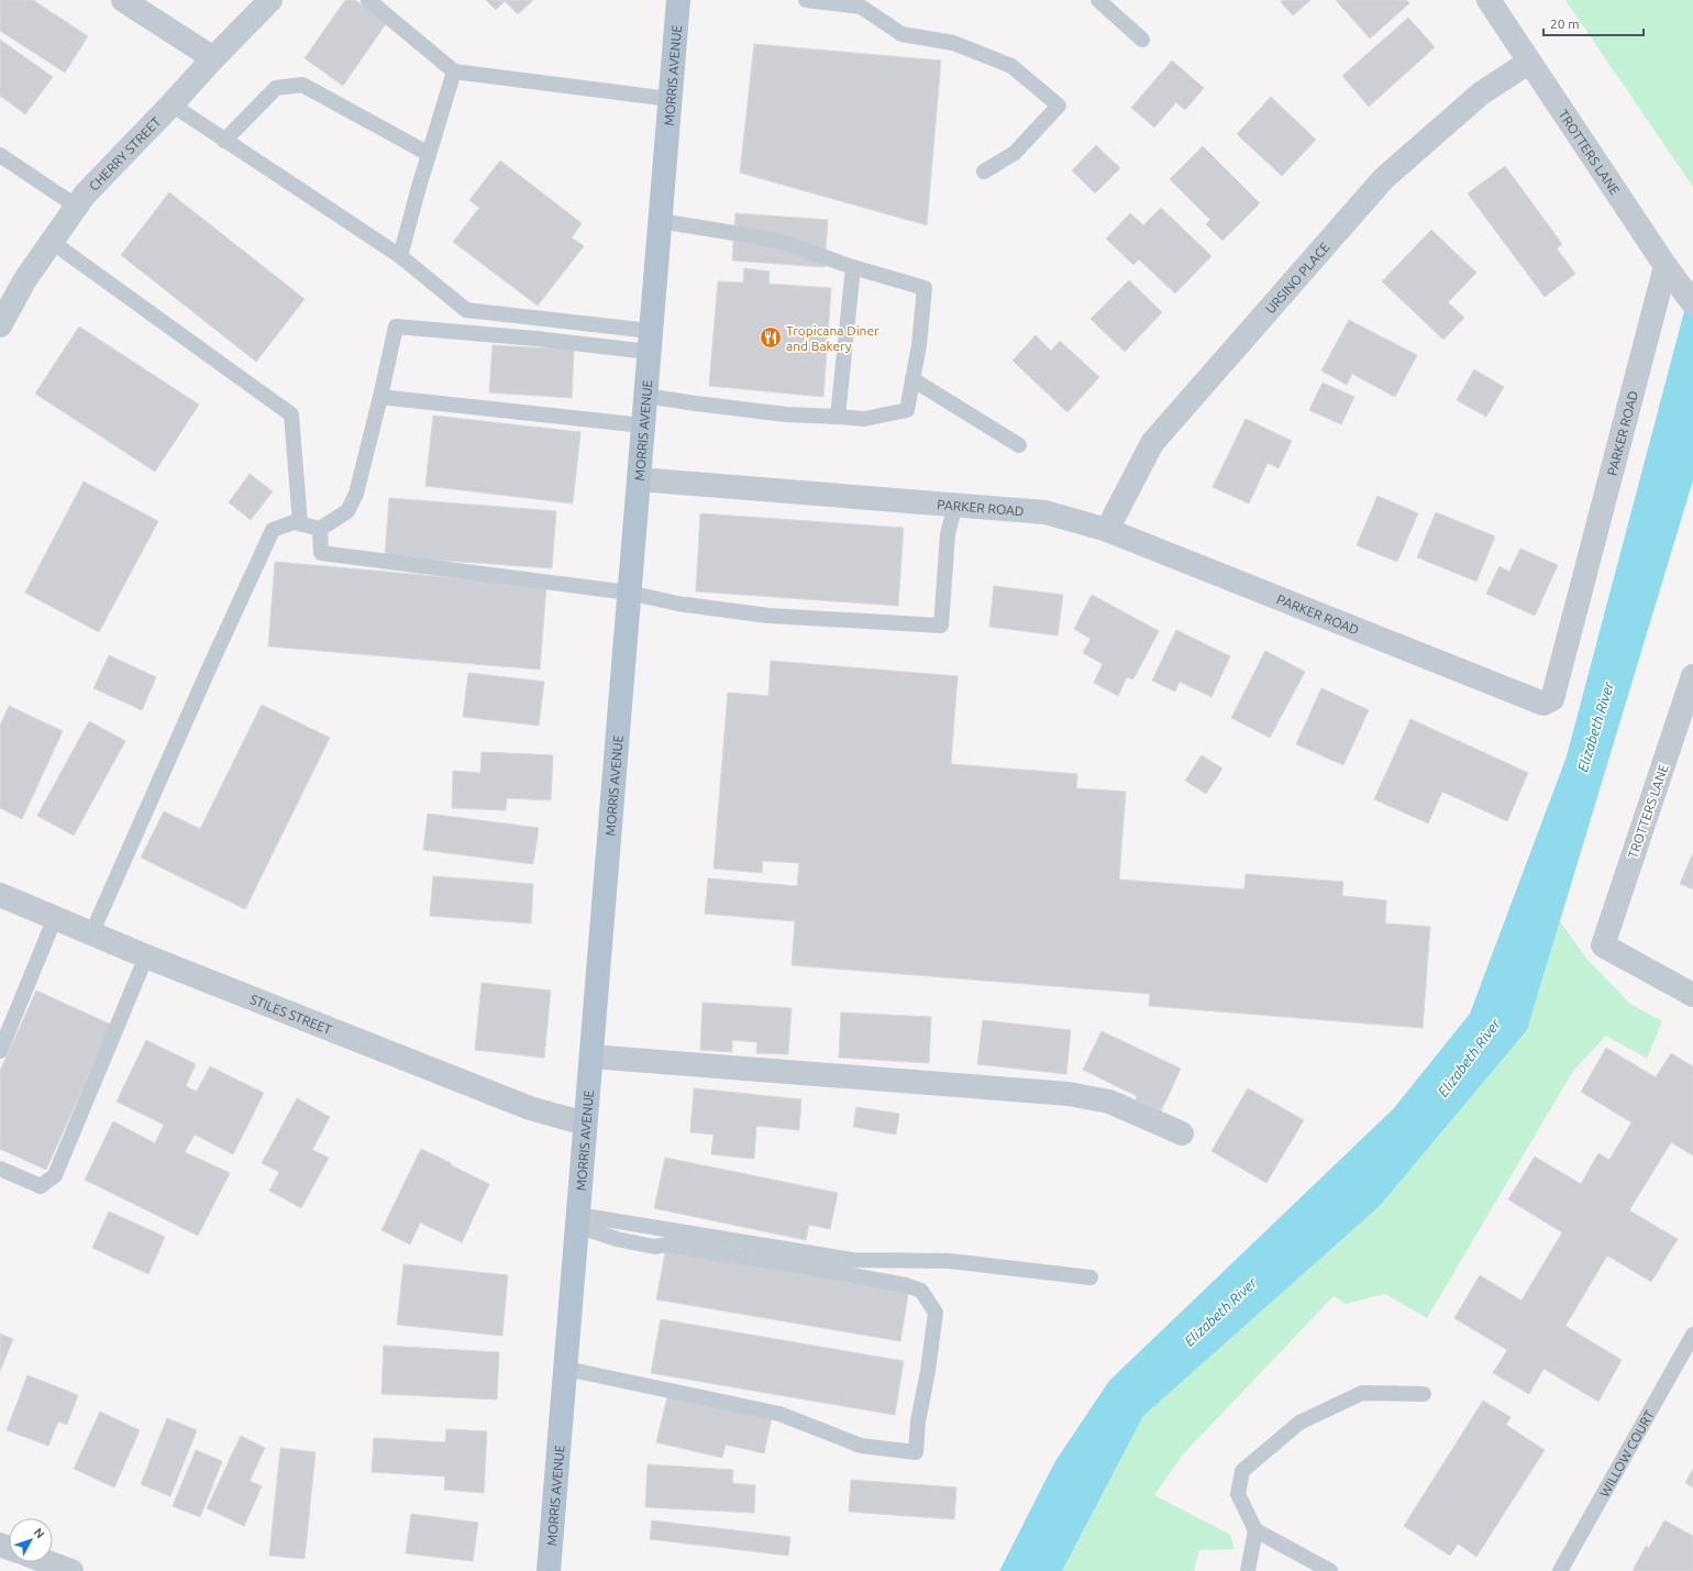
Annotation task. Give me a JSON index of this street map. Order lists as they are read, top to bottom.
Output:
{
  "streets": {
    "main road": ["MORRIS AVENUE"],
    "street": [
      "TROTTERS LANE",
      "CHERRY STREET",
      "URSINO PLACE",
      "PARKER ROAD",
      "STILES STREET"
    ],
    "lane": ["WILLOW COURT"]
  },
  "crossings": [
    ["MORRIS AVENUE", "PARKER ROAD"],
    ["MORRIS AVENUE", "STILES STREET"],
    ["TROTTERS LANE", "URSINO PLACE"],
    ["TROTTERS LANE", "PARKER ROAD"],
    ["URSINO PLACE", "PARKER ROAD"]
  ],
  "water": ["Elizabeth River"],
  "places": {
    "restaurant": ["Tropicana Diner and Bakery"]
  },
  "scale_bar": "20 m",
  "north": "top right"
}
